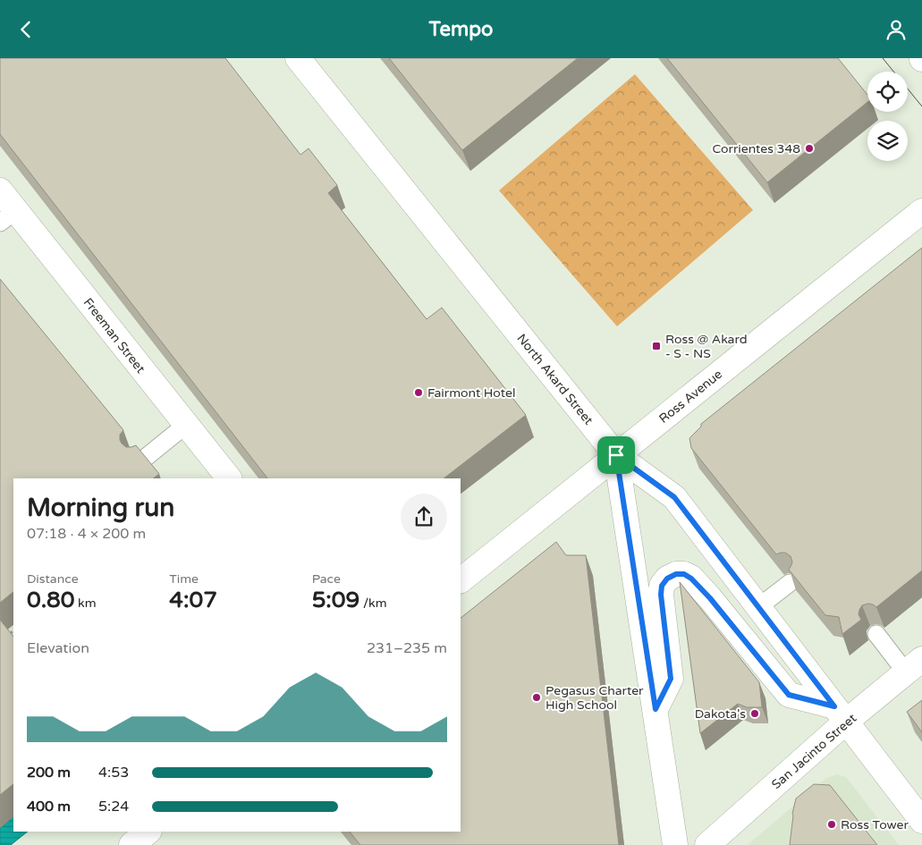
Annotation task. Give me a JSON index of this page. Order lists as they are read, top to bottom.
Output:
{
  "streets": {
    "main road": [
      "Freeman Street",
      "North Akard Street",
      "Ross Avenue",
      "San Jacinto Street"
    ]
  },
  "crossings": [
    ["North Akard Street", "Ross Avenue"]
  ],
  "places": {
    "other": [
      "Corrientes 348",
      "Fairmont Hotel",
      "Pegasus Charter High School",
      "Dakota's",
      "Ross Tower"
    ],
    "transit": ["Ross @ Akard - S - NS"]
  },
  "page": {
    "header": "Tempo",
    "heading": ["Morning run", "07:18 · 4 × 200 m"],
    "stats": [
      ["Distance", "0.80 km"],
      ["Time", "4:07"],
      ["Pace", "5:09 /km"]
    ],
    "chart": ["Elevation", "231–235 m"],
    "list": [
      {
        "name": "200 m",
        "note": "4:53"
      },
      {
        "name": "400 m",
        "note": "5:24"
      }
    ]
  }
}
